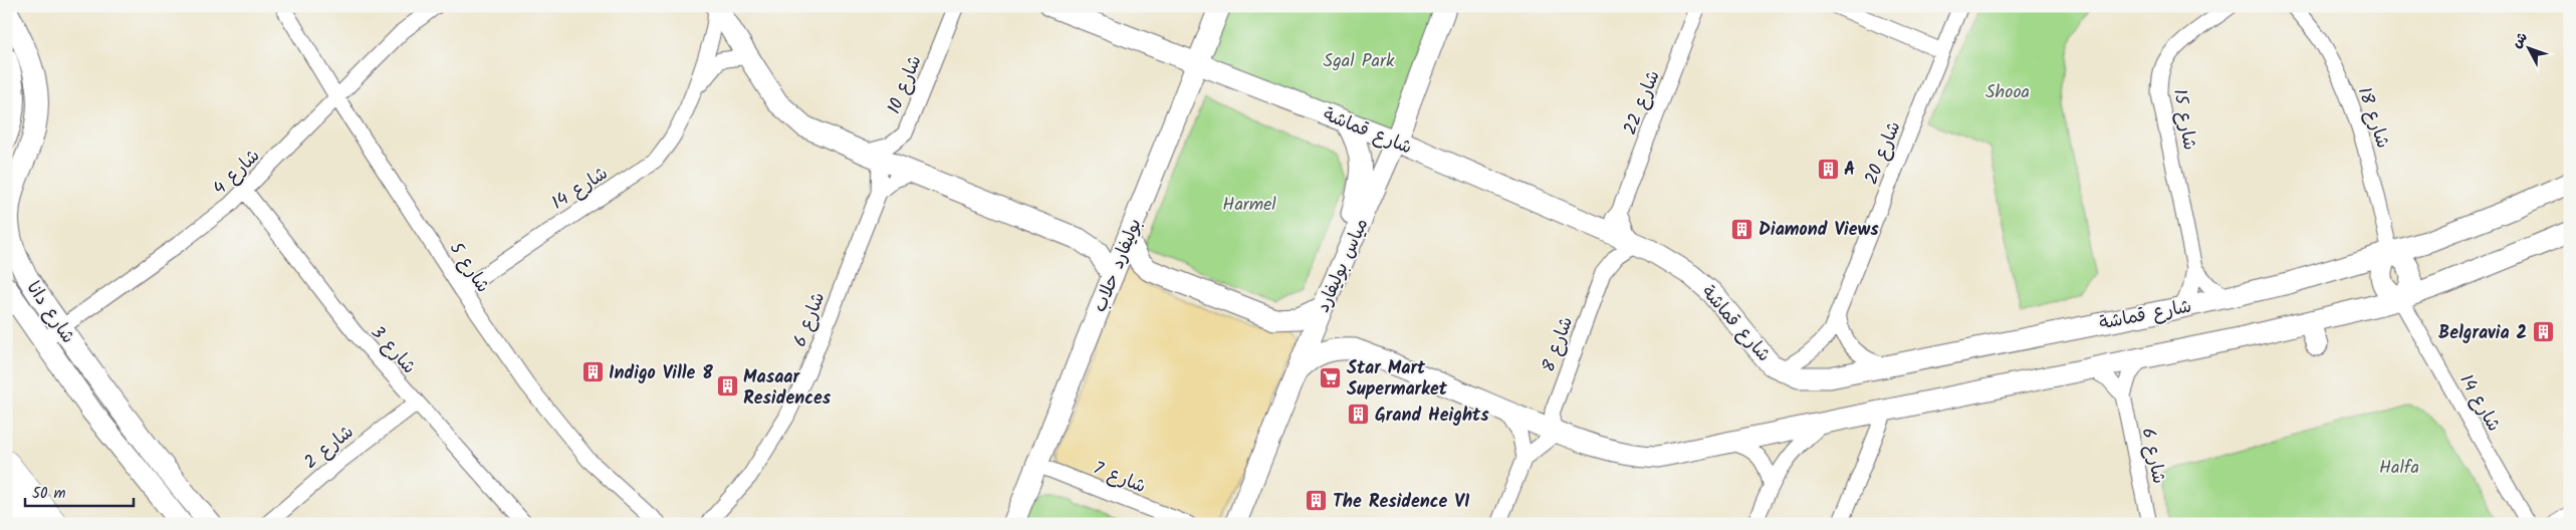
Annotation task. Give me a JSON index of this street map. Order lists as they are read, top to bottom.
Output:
{
  "streets": {
    "street": [
      "شارع 10",
      "شارع 22",
      "شارع 18",
      "شارع 15",
      "شارع قماشة",
      "شارع 20",
      "شارع 4",
      "شارع 14",
      "بوليفارد حلاب",
      "مياس بوليفارد",
      "شارع 5",
      "شارع دانا",
      "شارع 6",
      "شارع 8",
      "شارع 3",
      "شارع 2",
      "شارع 7"
    ]
  },
  "crossings": [
    ["شارع 10", "شارع 6"],
    ["شارع 22", "شارع قماشة"],
    ["شارع 18", "شارع قماشة"],
    ["شارع 15", "شارع قماشة"],
    ["شارع قماشة", "شارع 20"],
    ["شارع قماشة", "بوليفارد حلاب"],
    ["شارع قماشة", "مياس بوليفارد"],
    ["شارع قماشة", "شارع 8"],
    ["شارع 4", "شارع 5"],
    ["شارع 4", "شارع دانا"],
    ["شارع 4", "شارع 3"],
    ["شارع 14", "شارع 5"],
    ["بوليفارد حلاب", "شارع 7"],
    ["شارع 3", "شارع 2"]
  ],
  "parks": [
    "Sgal Park",
    "Shooa",
    "Harmel",
    "Halfa"
  ],
  "places": {
    "building": [
      "A",
      "Diamond Views",
      "Belgravia 2",
      "Indigo Ville 8",
      "Masaar Residences",
      "Grand Heights",
      "The Residence VI"
    ],
    "supermarket": ["Star Mart Supermarket"]
  },
  "scale_bar": "50 m",
  "north": "top left"
}
